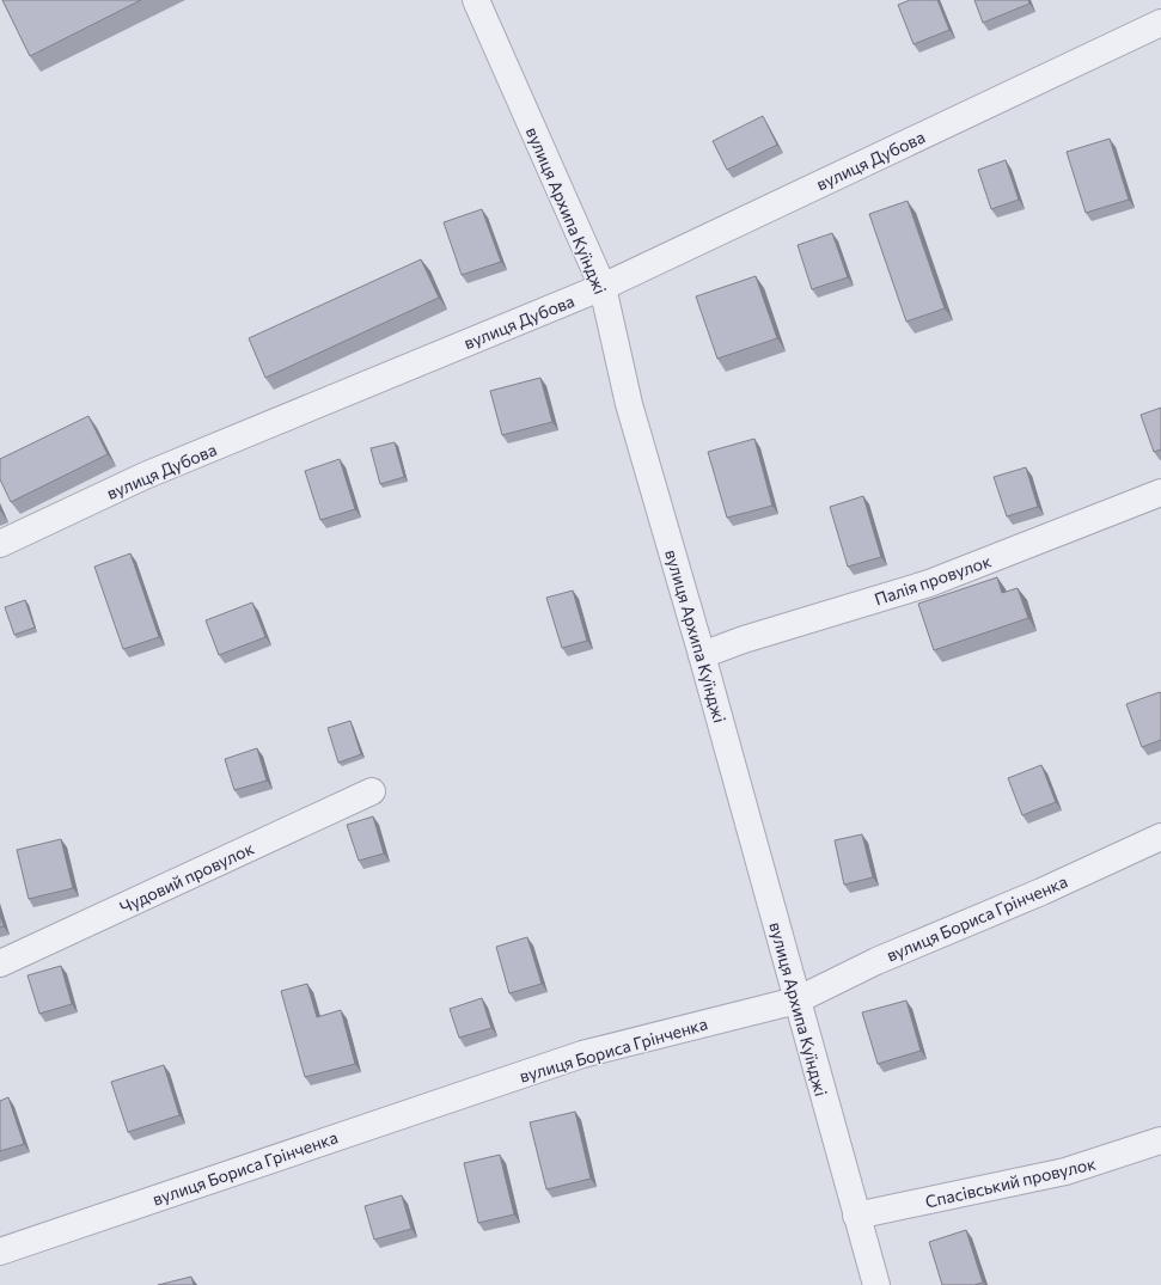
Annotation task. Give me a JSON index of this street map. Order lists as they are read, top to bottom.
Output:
{
  "streets": {
    "street": [
      "вулиця Дубова",
      "вулиця Архипа Куїнджі",
      "Палія провулок",
      "Чудовий провулок",
      "вулиця Бориса Грінченка",
      "Спасівський провулок"
    ]
  },
  "crossings": [
    ["вулиця Дубова", "вулиця Архипа Куїнджі"],
    ["вулиця Архипа Куїнджі", "Палія провулок"],
    ["вулиця Архипа Куїнджі", "вулиця Бориса Грінченка"],
    ["вулиця Архипа Куїнджі", "Спасівський провулок"]
  ]
}
